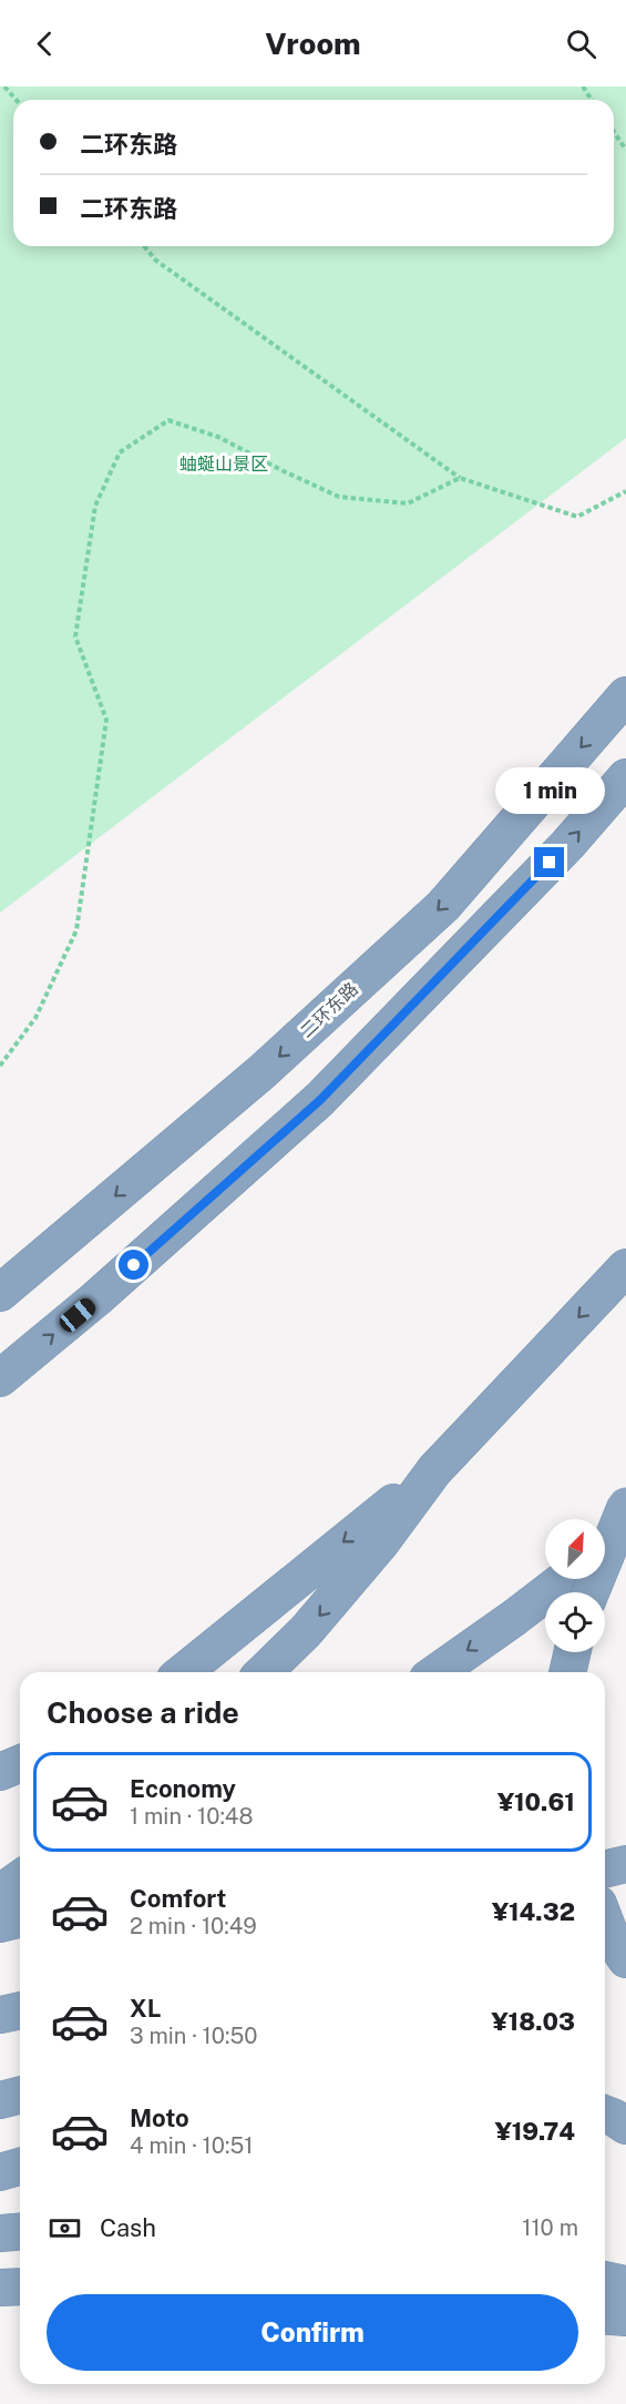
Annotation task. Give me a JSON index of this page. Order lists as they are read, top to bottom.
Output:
{
  "streets": {
    "highway": ["二环东路"]
  },
  "parks": ["蚰蜒山景区"],
  "north": "top right",
  "page": {
    "header": "Vroom",
    "banner": ["二环东路", "二环东路"],
    "bubble": "1 min",
    "heading": "Choose a ride",
    "list": [
      {
        "name": "Economy",
        "note": "1 min · 10:48",
        "value": "¥10.61"
      },
      {
        "name": "Comfort",
        "note": "2 min · 10:49",
        "value": "¥14.32"
      },
      {
        "name": "XL",
        "note": "3 min · 10:50",
        "value": "¥18.03"
      },
      {
        "name": "Moto",
        "note": "4 min · 10:51",
        "value": "¥19.74"
      }
    ],
    "pay": ["Cash", "110 m"],
    "buttons": "Confirm"
  }
}
